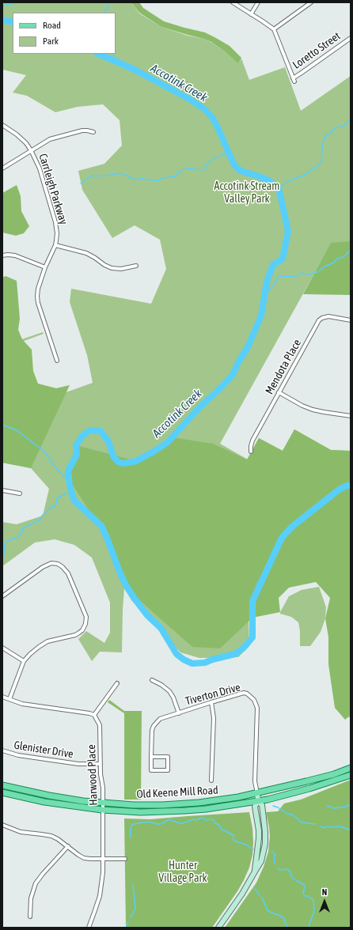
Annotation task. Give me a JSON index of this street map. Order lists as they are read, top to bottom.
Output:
{
  "streets": {
    "main road": ["Old Keene Mill Road"],
    "street": [
      "Loretto Street",
      "Carrleigh Parkway",
      "Mendota Place",
      "Tiverton Drive",
      "Glenister Drive",
      "Harwood Place"
    ]
  },
  "crossings": [
    ["Tiverton Drive", "Old Keene Mill Road"],
    ["Glenister Drive", "Harwood Place"],
    ["Harwood Place", "Old Keene Mill Road"]
  ],
  "water": ["Accotink Creek"],
  "parks": ["Accotink Stream Valley Park", "Hunter Village Park"],
  "legend": ["Road", "Park"],
  "north": "top"
}
